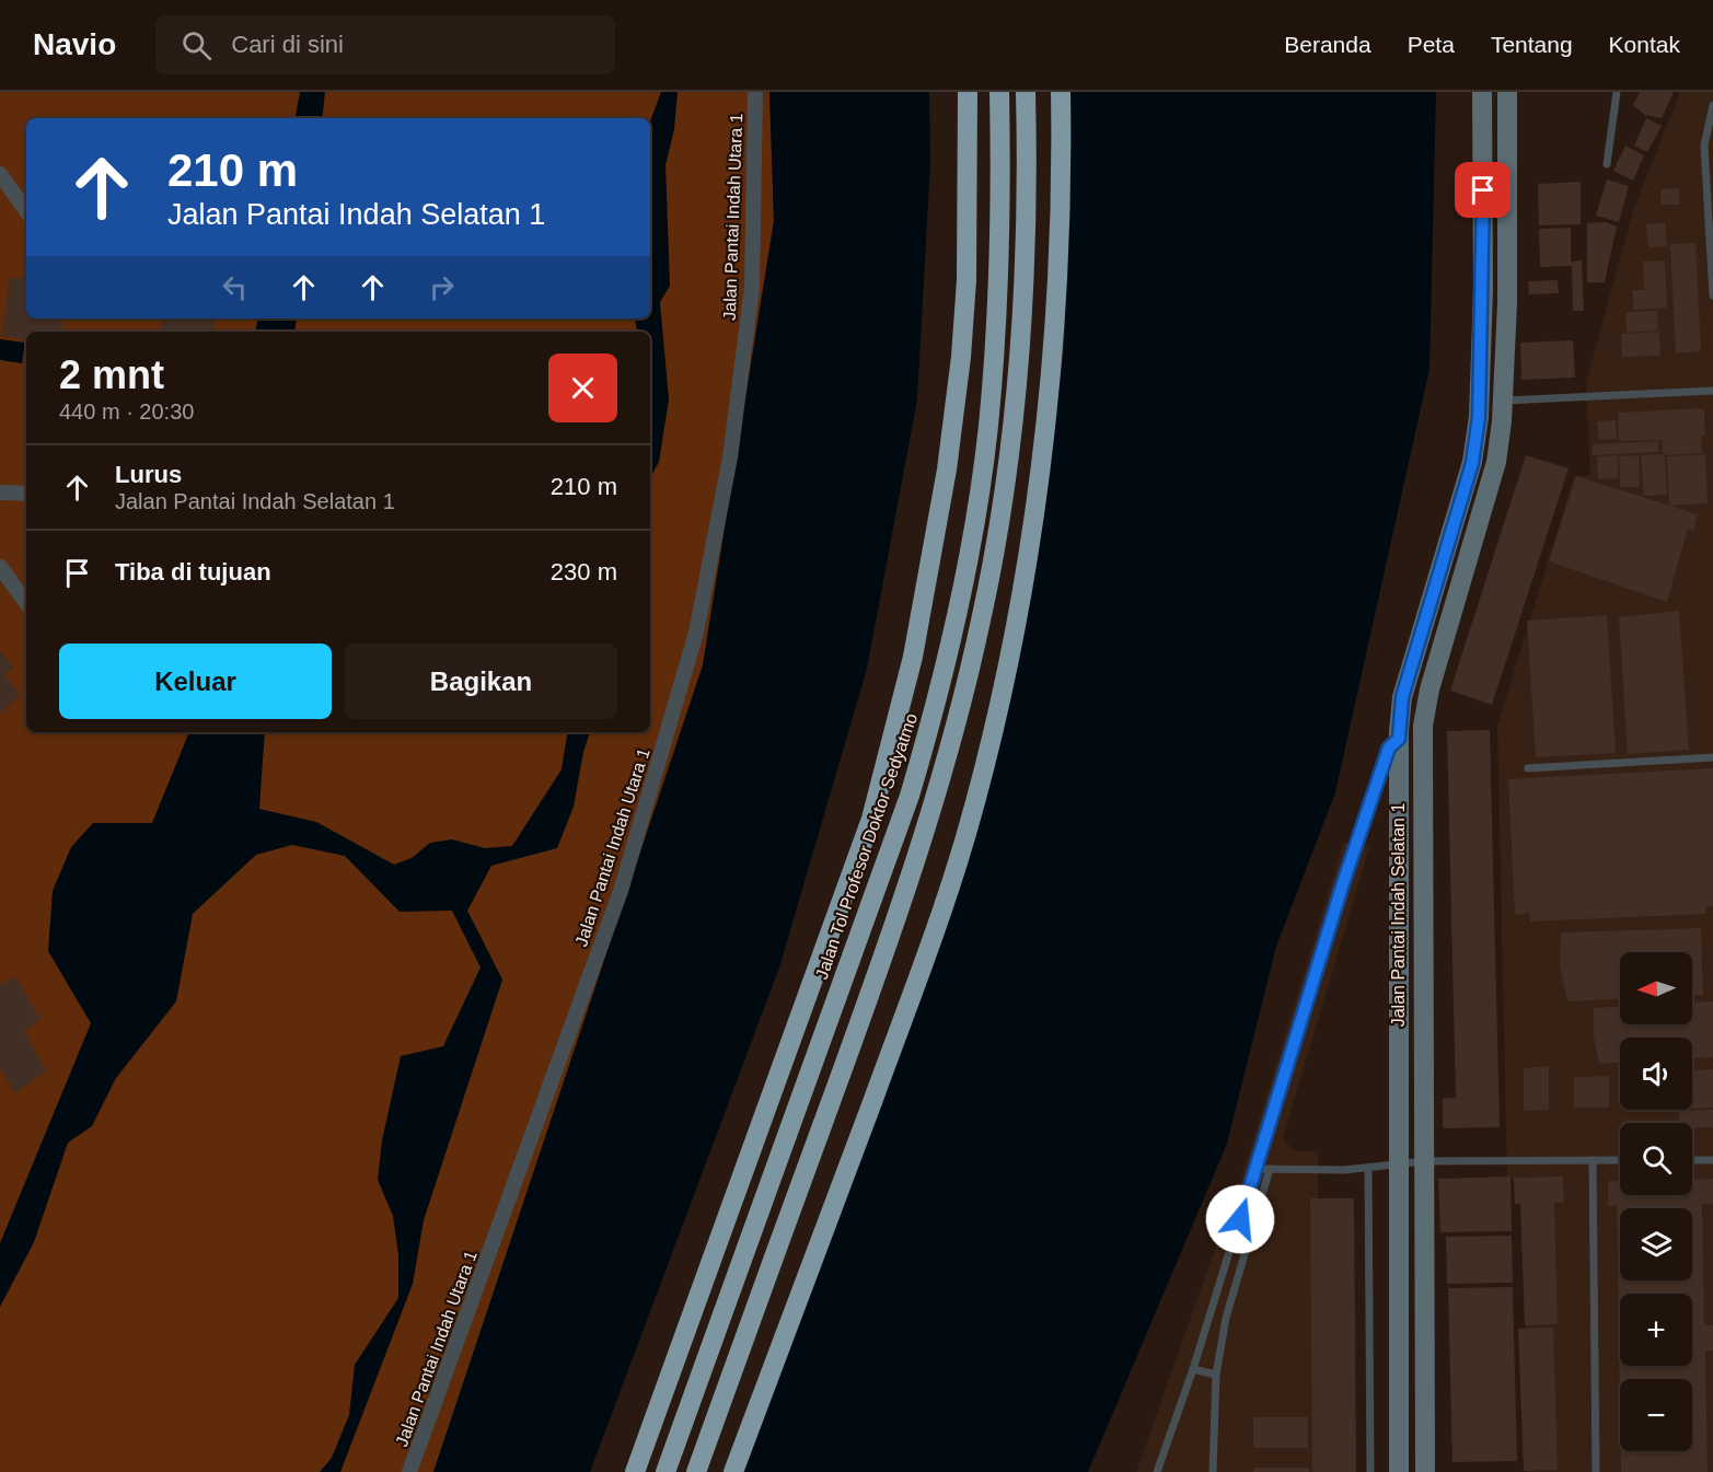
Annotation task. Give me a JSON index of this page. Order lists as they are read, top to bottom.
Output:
{
  "streets": {
    "highway": ["Jalan Tol Profesor Doktor Sedyatmo"],
    "street": ["Jalan Pantai Indah Utara 1", "Jalan Pantai Indah Selatan 1"]
  },
  "north": "left",
  "page": {
    "header": "Navio",
    "search": "Cari di sini",
    "nav": [
      "Beranda",
      "Peta",
      "Tentang",
      "Kontak"
    ],
    "turn": ["210 m", "Jalan Pantai Indah Selatan 1"],
    "heading": ["2 mnt", "440 m · 20:30"],
    "list": [
      {
        "name": "Lurus",
        "note": "Jalan Pantai Indah Selatan 1",
        "value": "210 m"
      },
      {
        "name": "Tiba di tujuan",
        "value": "230 m"
      }
    ],
    "buttons": ["Keluar", "Bagikan"],
    "map_buttons": ["+", "−"]
  }
}
